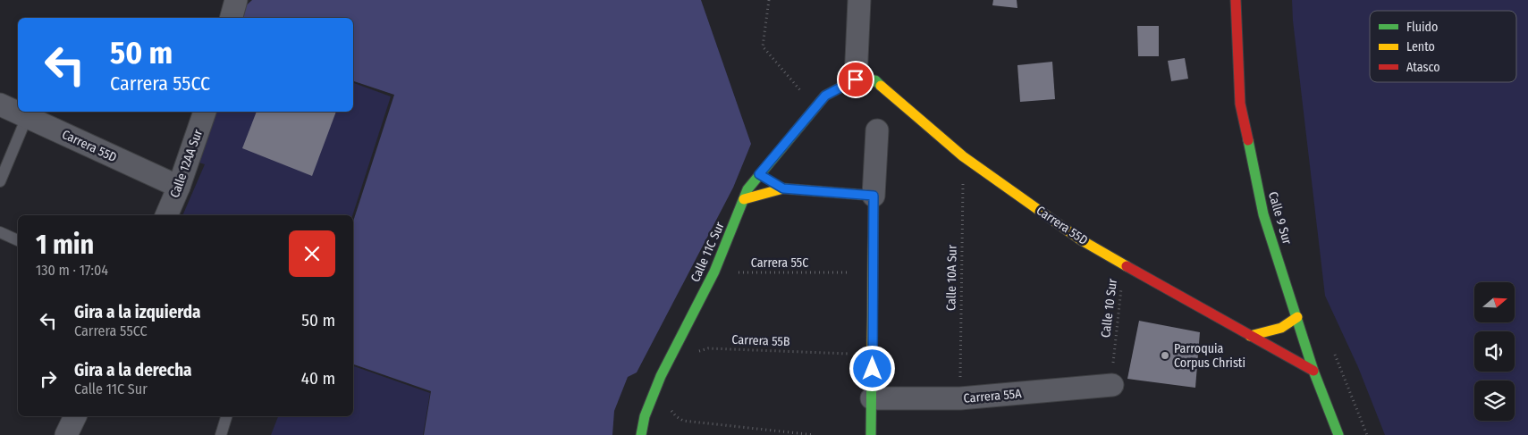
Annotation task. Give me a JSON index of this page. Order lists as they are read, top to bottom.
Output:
{
  "streets": {
    "street": [
      "Carrera 55D",
      "Calle 12AA Sur",
      "Calle 9 Sur",
      "Calle 11C Sur",
      "Carrera 55A"
    ],
    "path": [
      "Carrera 55C",
      "Calle 10A Sur",
      "Calle 10 Sur",
      "Carrera 55B"
    ]
  },
  "crossings": [
    ["Carrera 55D", "Calle 12AA Sur"],
    ["Carrera 55D", "Calle 9 Sur"],
    ["Carrera 55D", "Calle 11C Sur"],
    ["Carrera 55D", "Calle 10A Sur"],
    ["Carrera 55D", "Calle 10 Sur"],
    ["Calle 10A Sur", "Carrera 55A"]
  ],
  "places": ["Parroquia Corpus Christi"],
  "legend": ["Fluido", "Lento", "Atasco"],
  "north": "right",
  "page": {
    "turn": ["50 m", "Carrera 55CC"],
    "heading": ["1 min", "130 m · 17:04"],
    "list": [
      {
        "name": "Gira a la izquierda",
        "note": "Carrera 55CC",
        "value": "50 m"
      },
      {
        "name": "Gira a la derecha",
        "note": "Calle 11C Sur",
        "value": "40 m"
      }
    ]
  }
}
